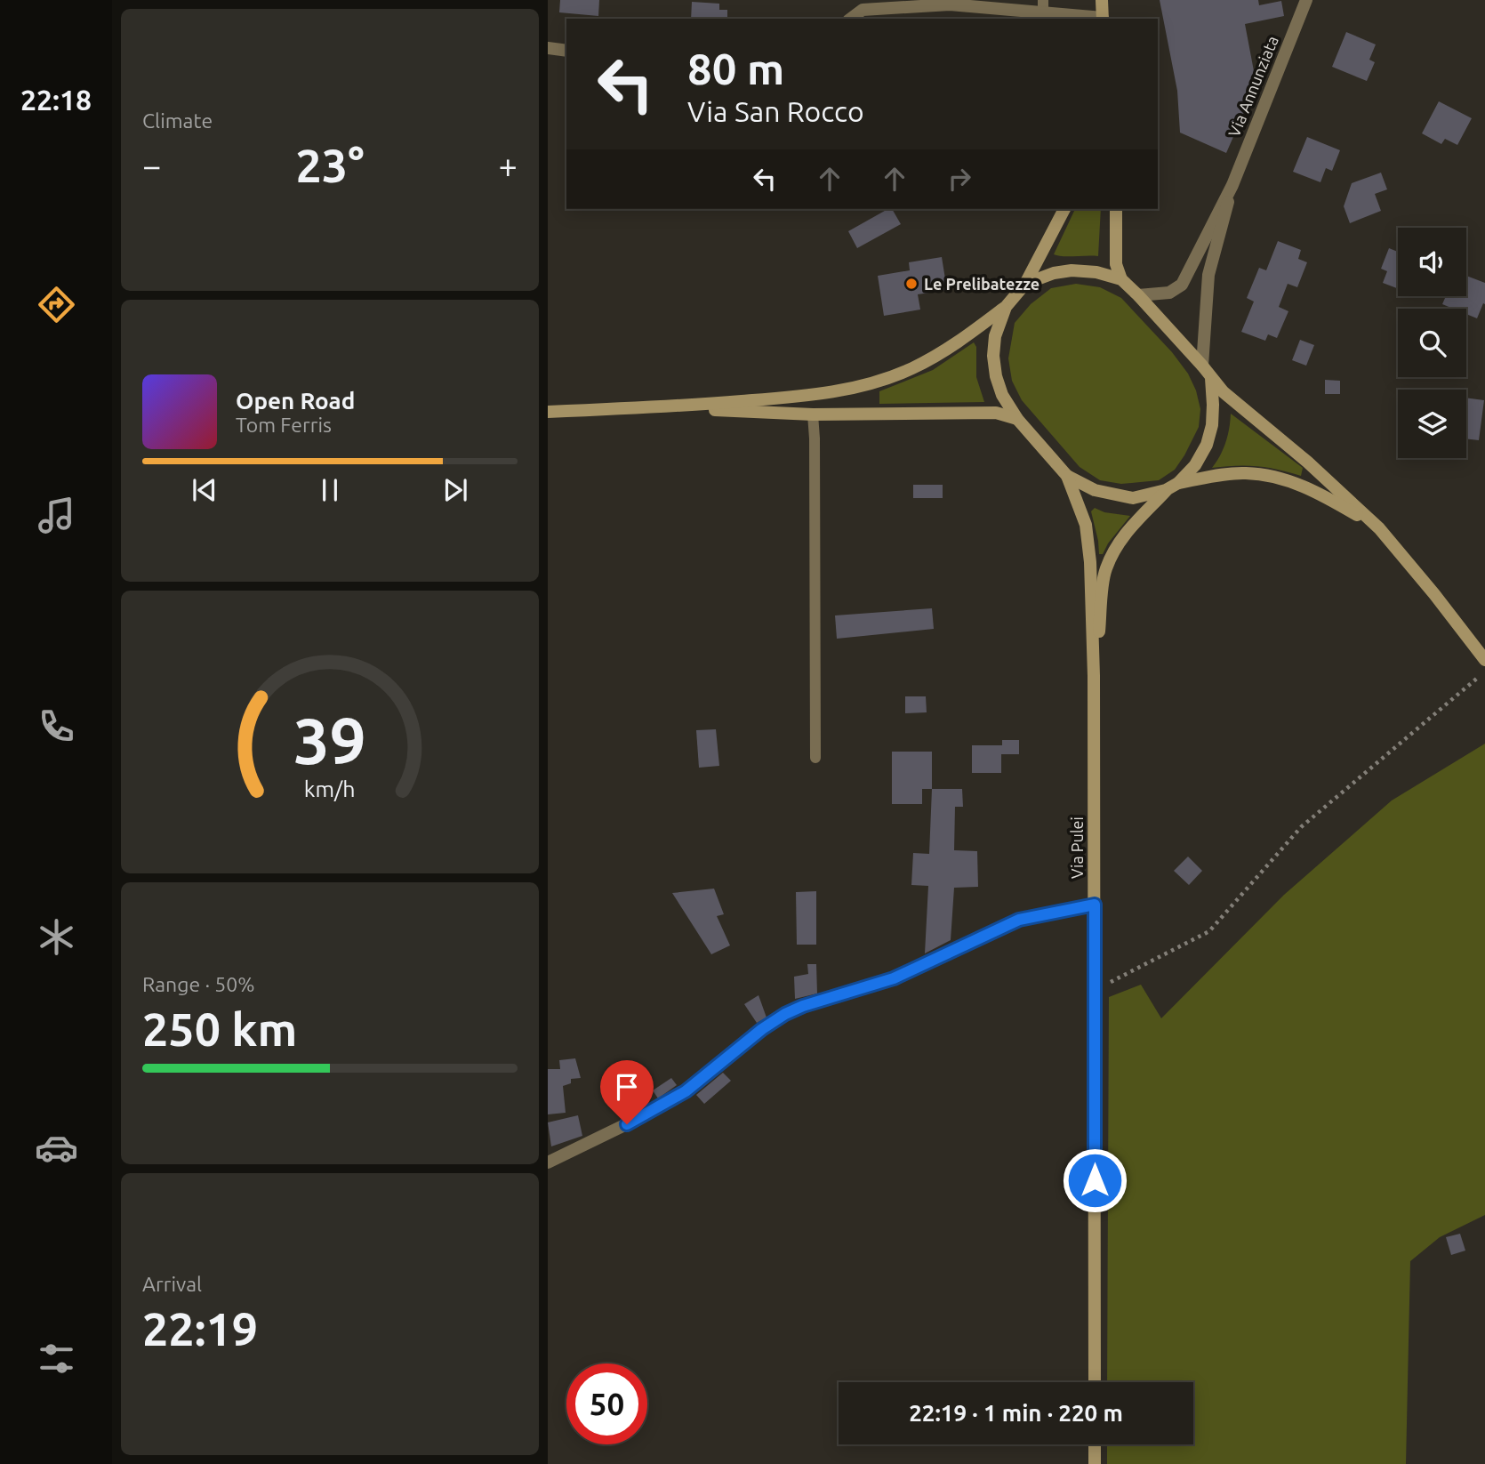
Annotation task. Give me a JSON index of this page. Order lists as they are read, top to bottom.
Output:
{
  "streets": {
    "main road": ["Via Pulei"],
    "street": ["Via Annunziata"]
  },
  "places": ["Le Prelibatezze"],
  "page": {
    "tabs": "22:18",
    "tile": [
      "Climate",
      ["Range · 50%", "250 km"],
      ["Arrival", "22:19"]
    ],
    "turn": ["80 m", "Via San Rocco"],
    "heat": ["−", "23°", "+"],
    "song": ["Open Road", "Tom Ferris"],
    "limit": "50",
    "trip": "22:19 · 1 min · 220 m",
    "gauge": ["39", "km/h"]
  }
}
